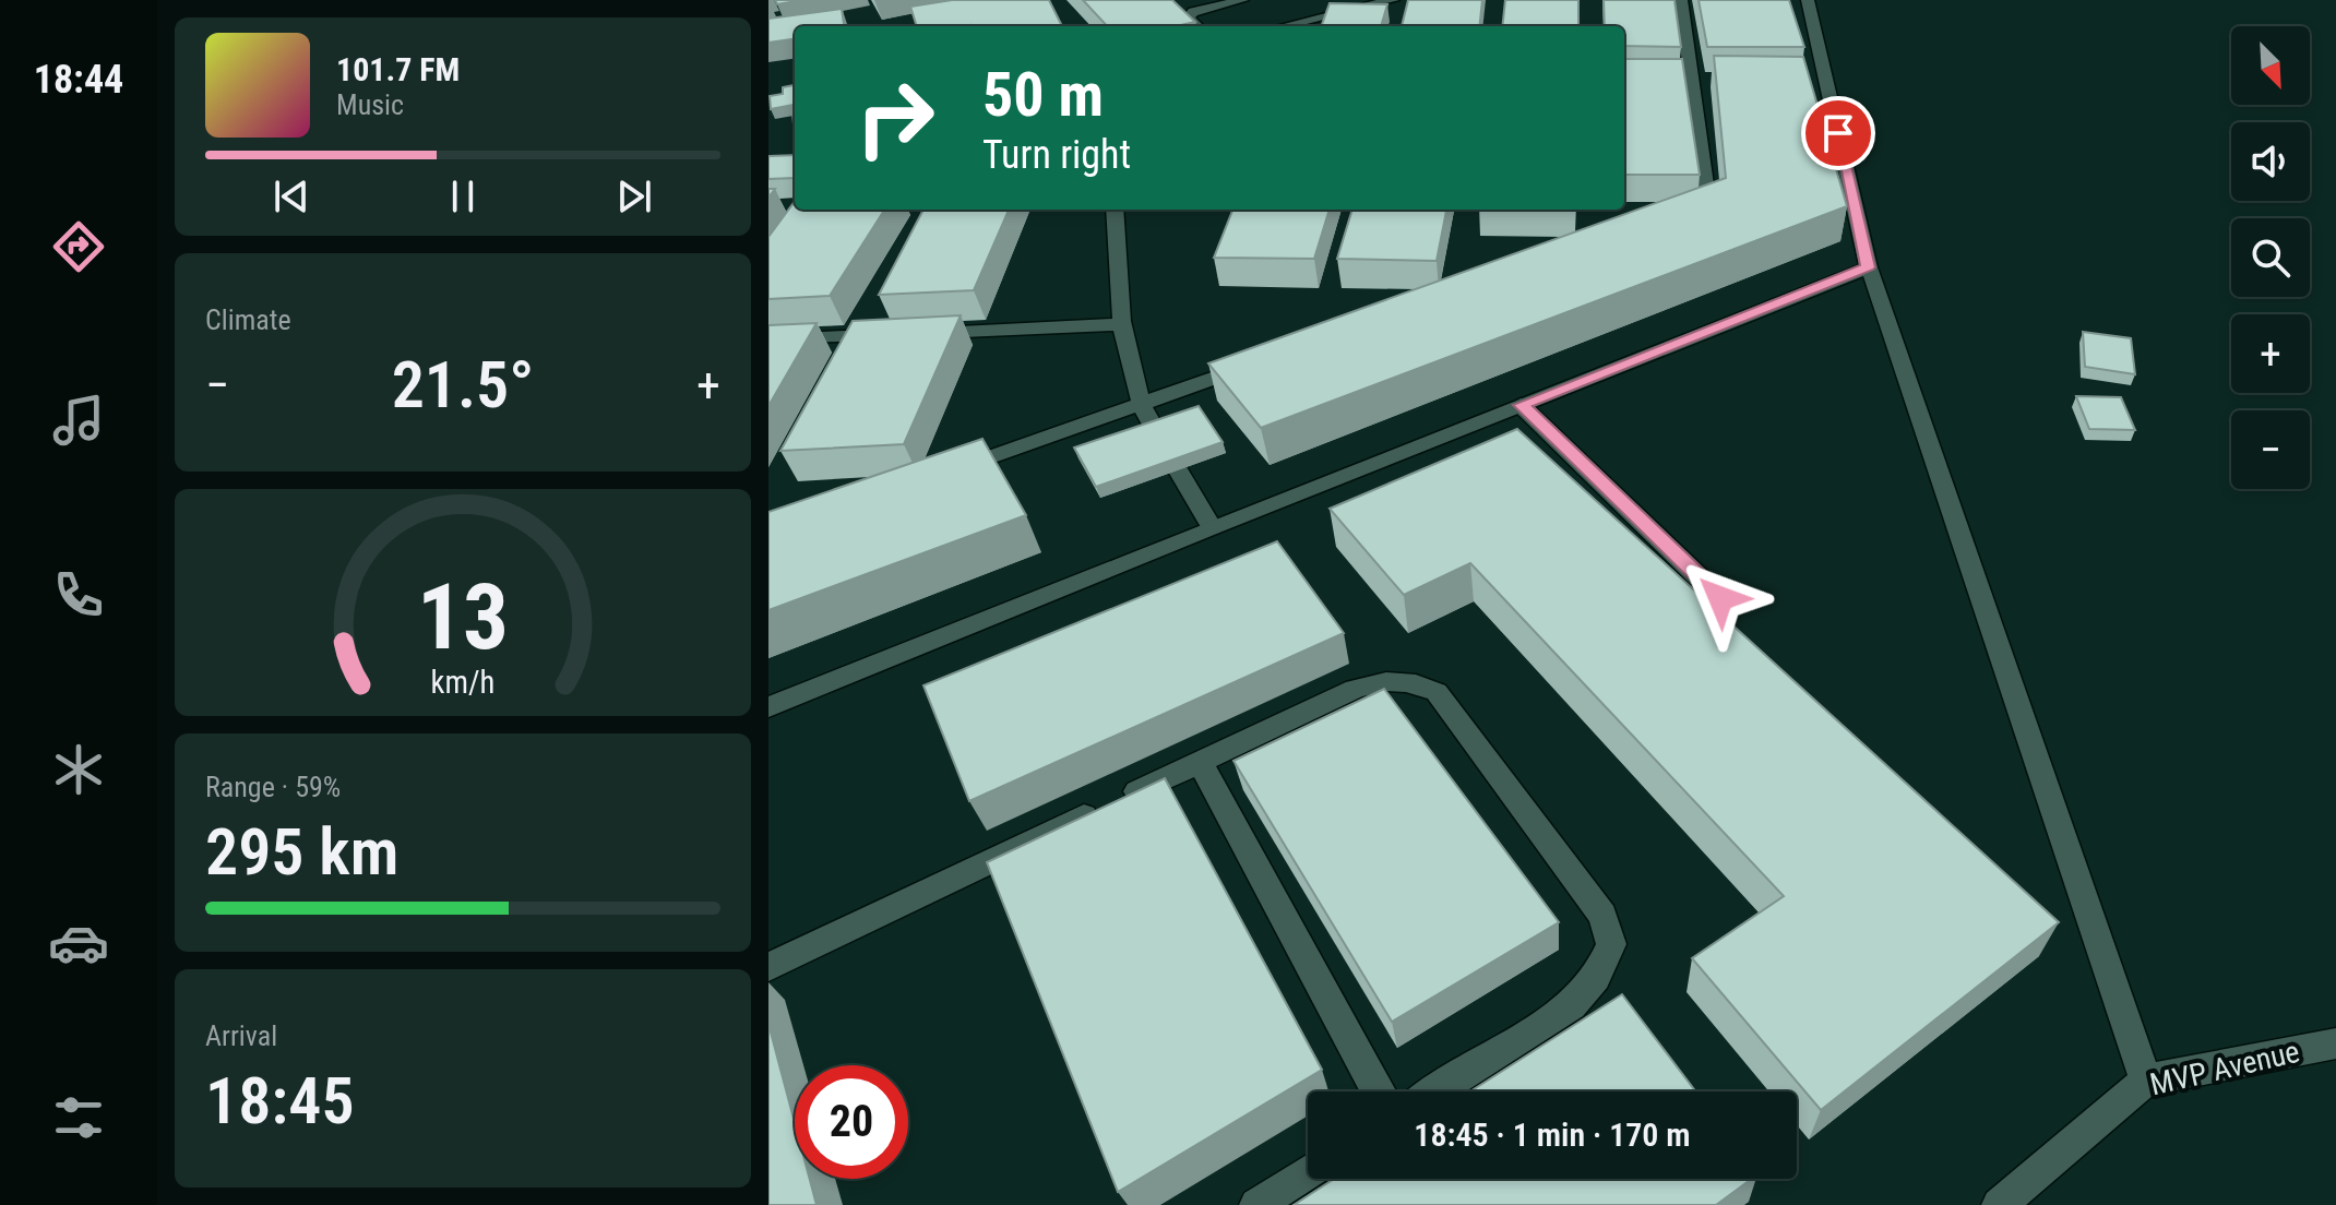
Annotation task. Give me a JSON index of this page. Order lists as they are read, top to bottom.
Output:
{
  "streets": {
    "street": ["MVP Avenue"]
  },
  "north": "bottom right",
  "page": {
    "tabs": "18:44",
    "map_buttons": ["+", "−"],
    "turn": ["50 m", "Turn right"],
    "song": ["101.7 FM", "Music"],
    "tile": [
      "Climate",
      ["Range · 59%", "295 km"],
      ["Arrival", "18:45"]
    ],
    "heat": ["−", "21.5°", "+"],
    "limit": "20",
    "trip": "18:45 · 1 min · 170 m",
    "gauge": ["13", "km/h"]
  }
}
